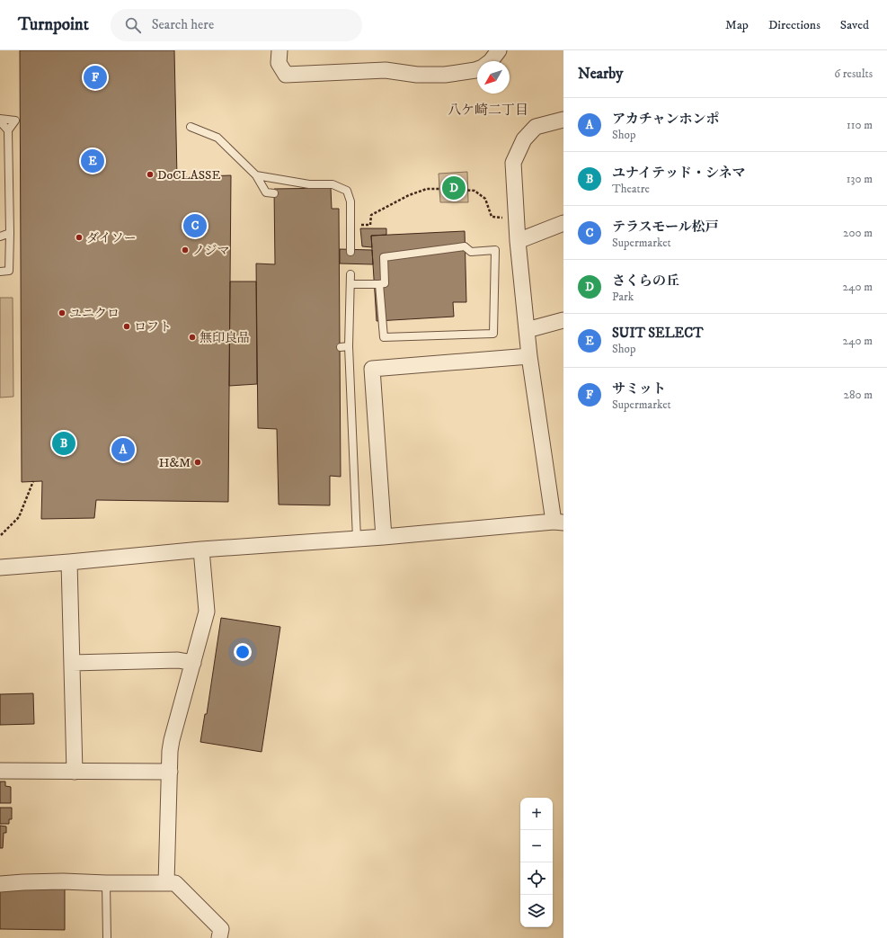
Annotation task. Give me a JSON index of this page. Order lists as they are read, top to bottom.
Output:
{
  "districts": ["八ケ崎二丁目"],
  "places": [
    "DoCLASSE",
    "ダイソー",
    "ノジマ",
    "ユニクロ",
    "ロフト",
    "無印良品",
    "H&M"
  ],
  "north": "bottom left",
  "page": {
    "header": "Turnpoint",
    "search": "Search here",
    "nav": ["Map", "Directions", "Saved"],
    "heading": ["Nearby", "6 results"],
    "pins": [
      "F",
      "E",
      "D",
      "C",
      "B",
      "A"
    ],
    "list": [
      {
        "mark": "A",
        "name": "アカチャンホンポ",
        "note": "Shop",
        "value": "110 m"
      },
      {
        "mark": "B",
        "name": "ユナイテッド・シネマ",
        "note": "Theatre",
        "value": "130 m"
      },
      {
        "mark": "C",
        "name": "テラスモール松戸",
        "note": "Supermarket",
        "value": "200 m"
      },
      {
        "mark": "D",
        "name": "さくらの丘",
        "note": "Park",
        "value": "240 m"
      },
      {
        "mark": "E",
        "name": "SUIT SELECT",
        "note": "Shop",
        "value": "240 m"
      },
      {
        "mark": "F",
        "name": "サミット",
        "note": "Supermarket",
        "value": "280 m"
      }
    ],
    "map_buttons": ["+", "−"]
  }
}
